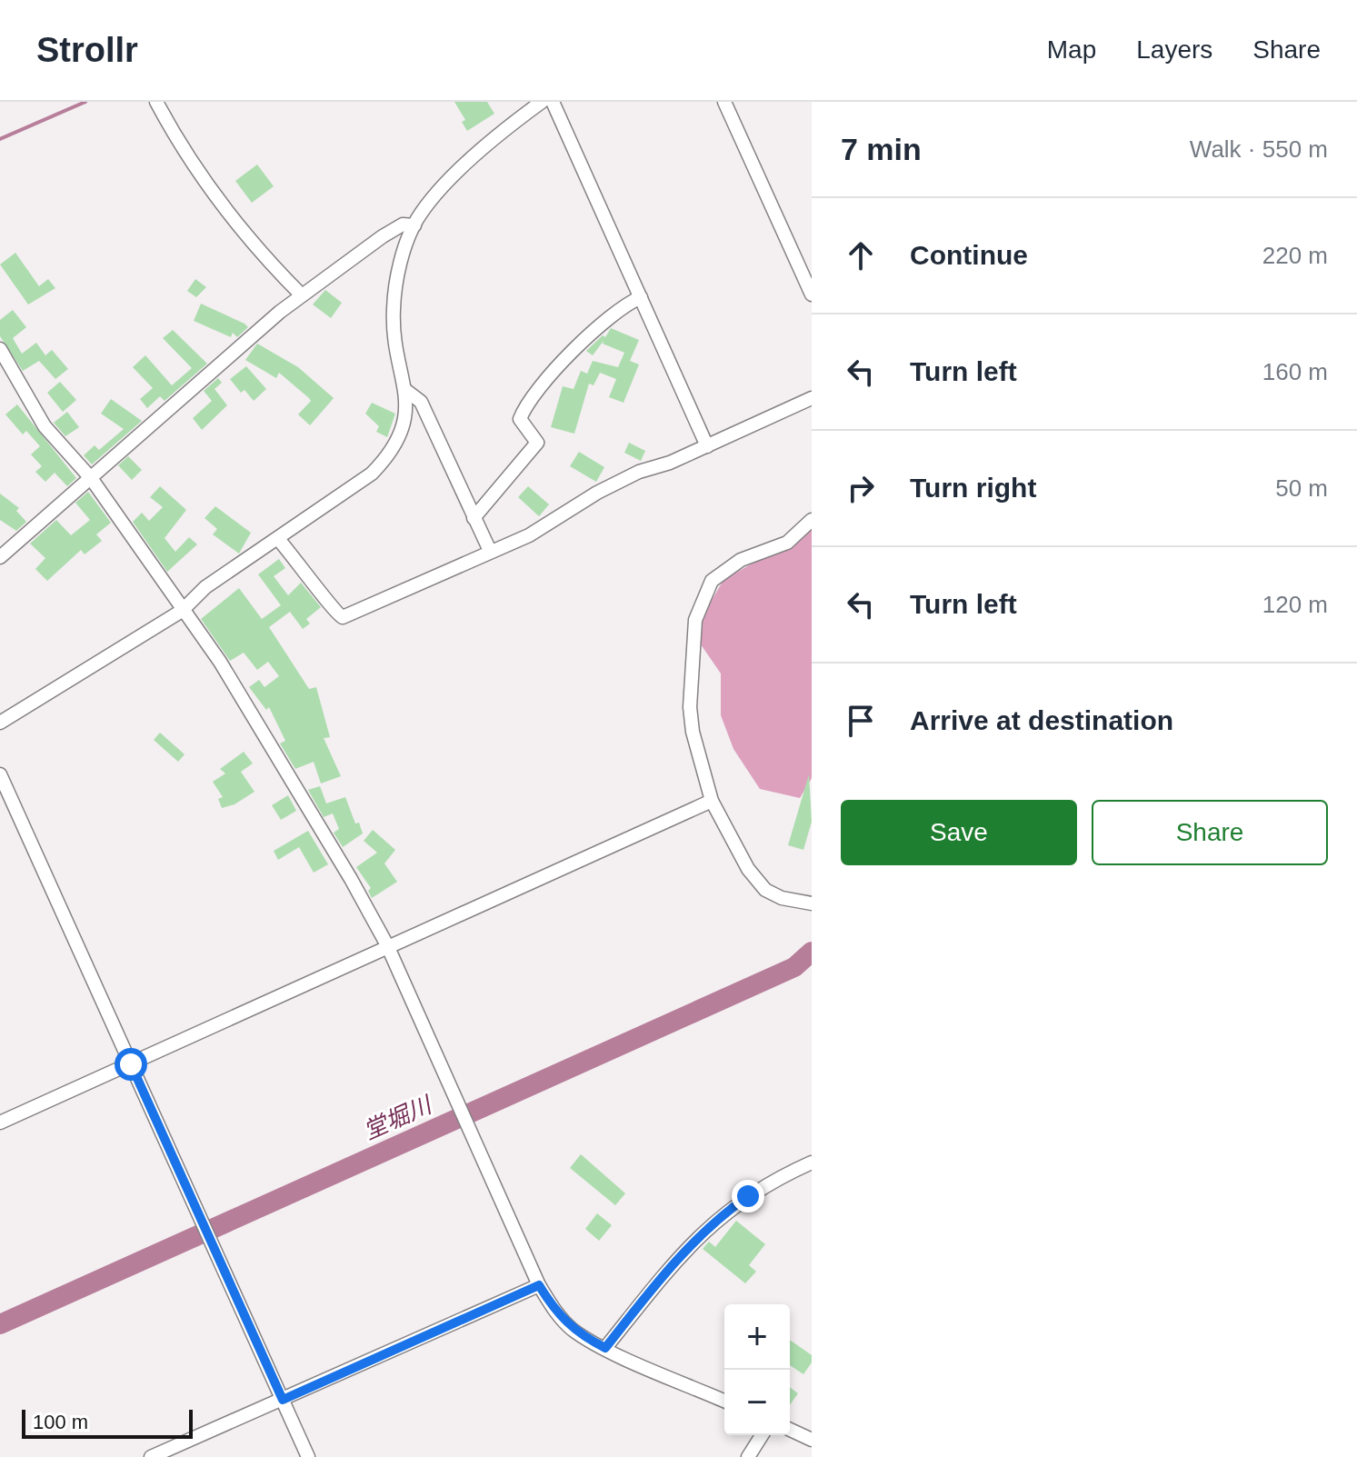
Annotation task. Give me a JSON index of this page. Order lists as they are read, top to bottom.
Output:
{
  "water": ["堂堀川"],
  "scale_bar": "100 m",
  "page": {
    "header": "Strollr",
    "nav": ["Map", "Layers", "Share"],
    "heading": ["7 min", "Walk · 550 m"],
    "list": [
      ["Continue", "220 m"],
      ["Turn left", "160 m"],
      ["Turn right", "50 m"],
      ["Turn left", "120 m"],
      "Arrive at destination"
    ],
    "buttons": ["Save", "Share"],
    "map_buttons": ["+", "−"],
    "scale": "100 m"
  }
}
